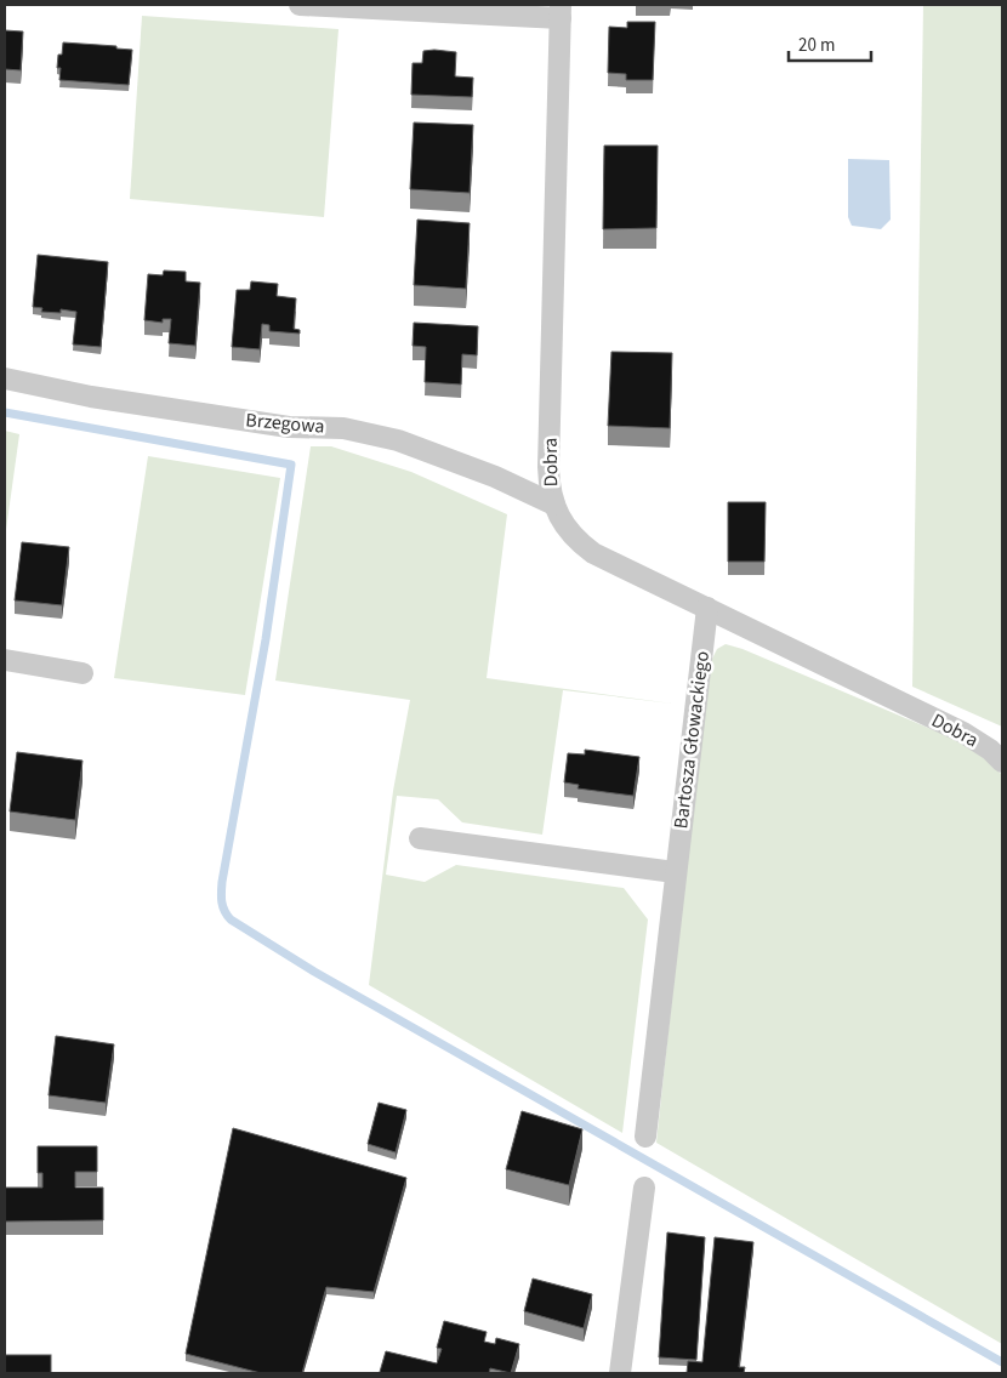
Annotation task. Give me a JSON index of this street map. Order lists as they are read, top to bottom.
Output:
{
  "streets": {
    "street": ["Brzegowa", "Dobra", "Bartosza Głowackiego"]
  },
  "crossings": [
    ["Brzegowa", "Dobra"],
    ["Dobra", "Bartosza Głowackiego"]
  ],
  "scale_bar": "20 m"
}
